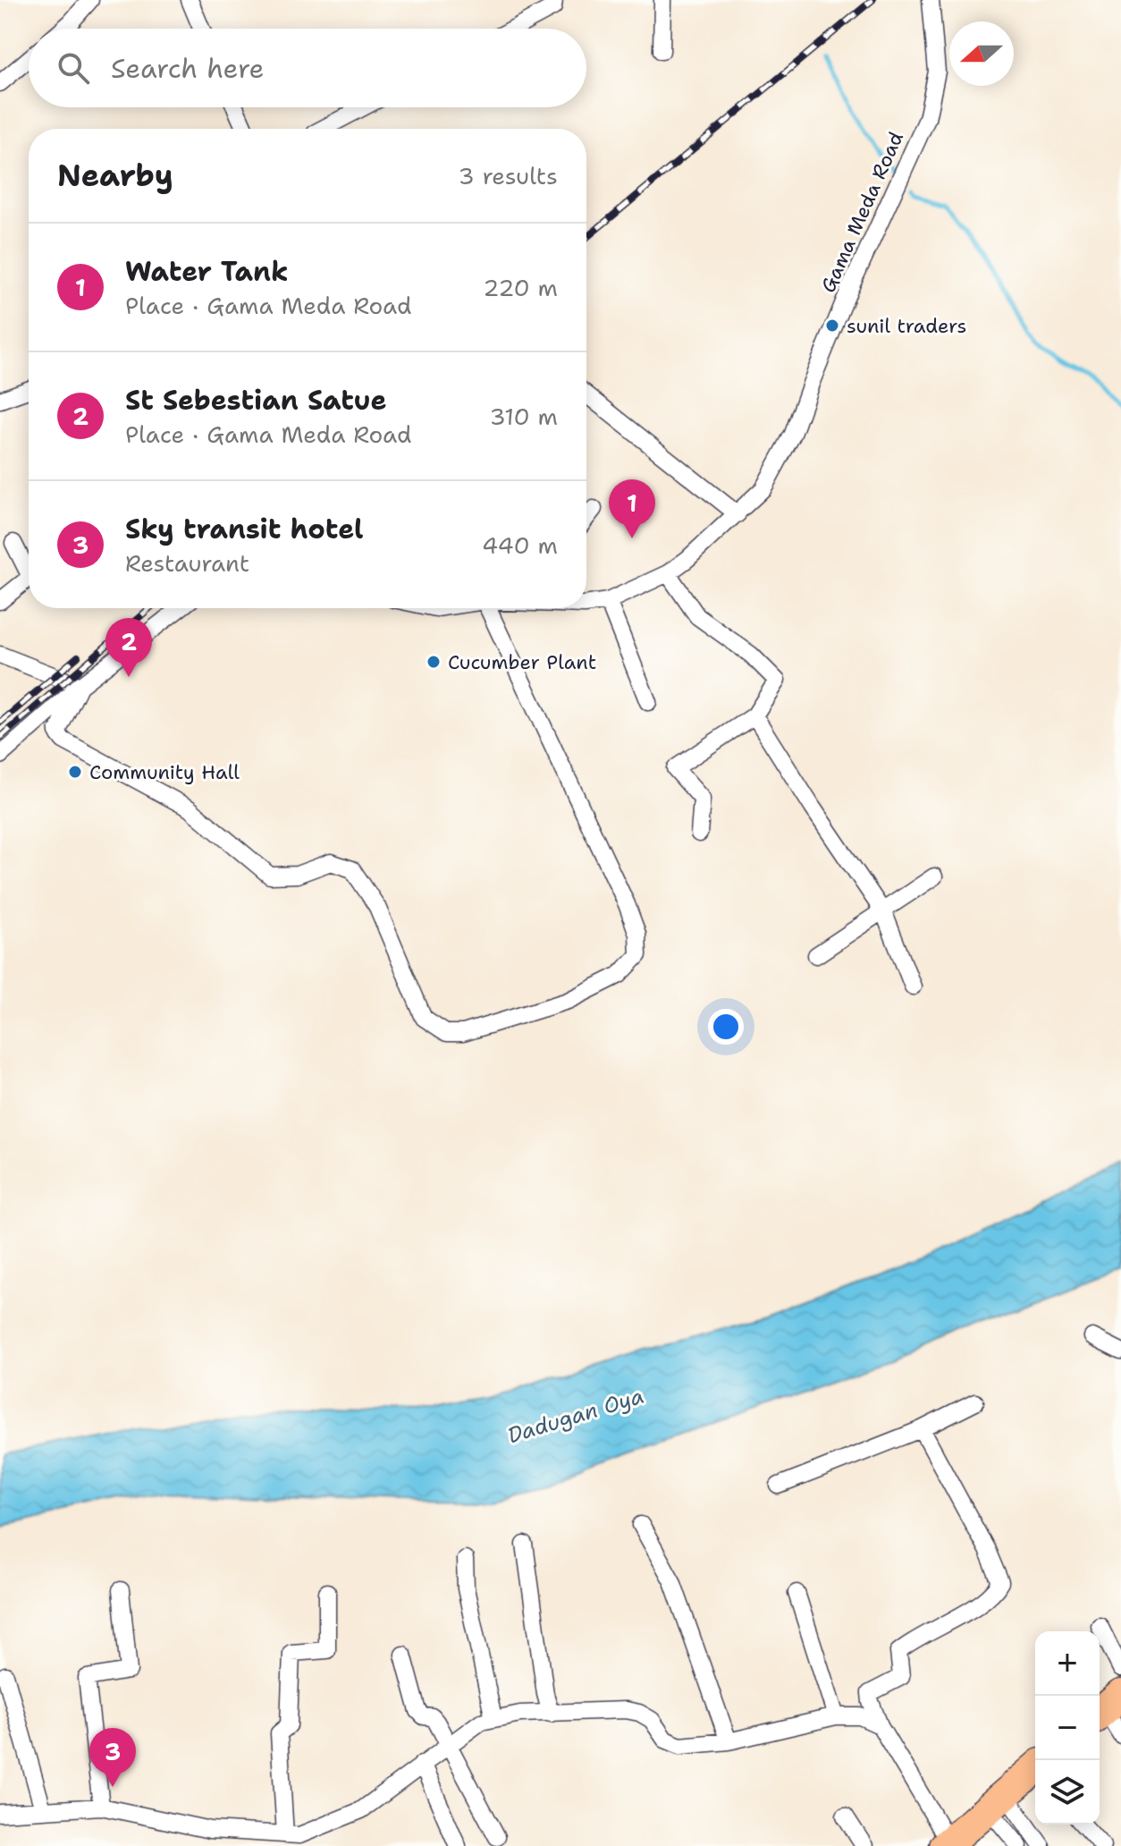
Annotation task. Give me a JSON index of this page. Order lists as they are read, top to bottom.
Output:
{
  "streets": {
    "street": ["Gama Meda Road"]
  },
  "water": ["Dadugan Oya"],
  "places": ["sunil traders", "Cucumber Plant", "Community Hall"],
  "north": "left",
  "page": {
    "search": "Search here",
    "heading": ["Nearby", "3 results"],
    "list": [
      {
        "mark": "1",
        "name": "Water Tank",
        "note": "Place · Gama Meda Road",
        "value": "220 m"
      },
      {
        "mark": "2",
        "name": "St Sebestian Satue",
        "note": "Place · Gama Meda Road",
        "value": "310 m"
      },
      {
        "mark": "3",
        "name": "Sky transit hotel",
        "note": "Restaurant",
        "value": "440 m"
      }
    ],
    "pins": ["1", "2", "3"],
    "map_buttons": ["+", "−"]
  }
}
